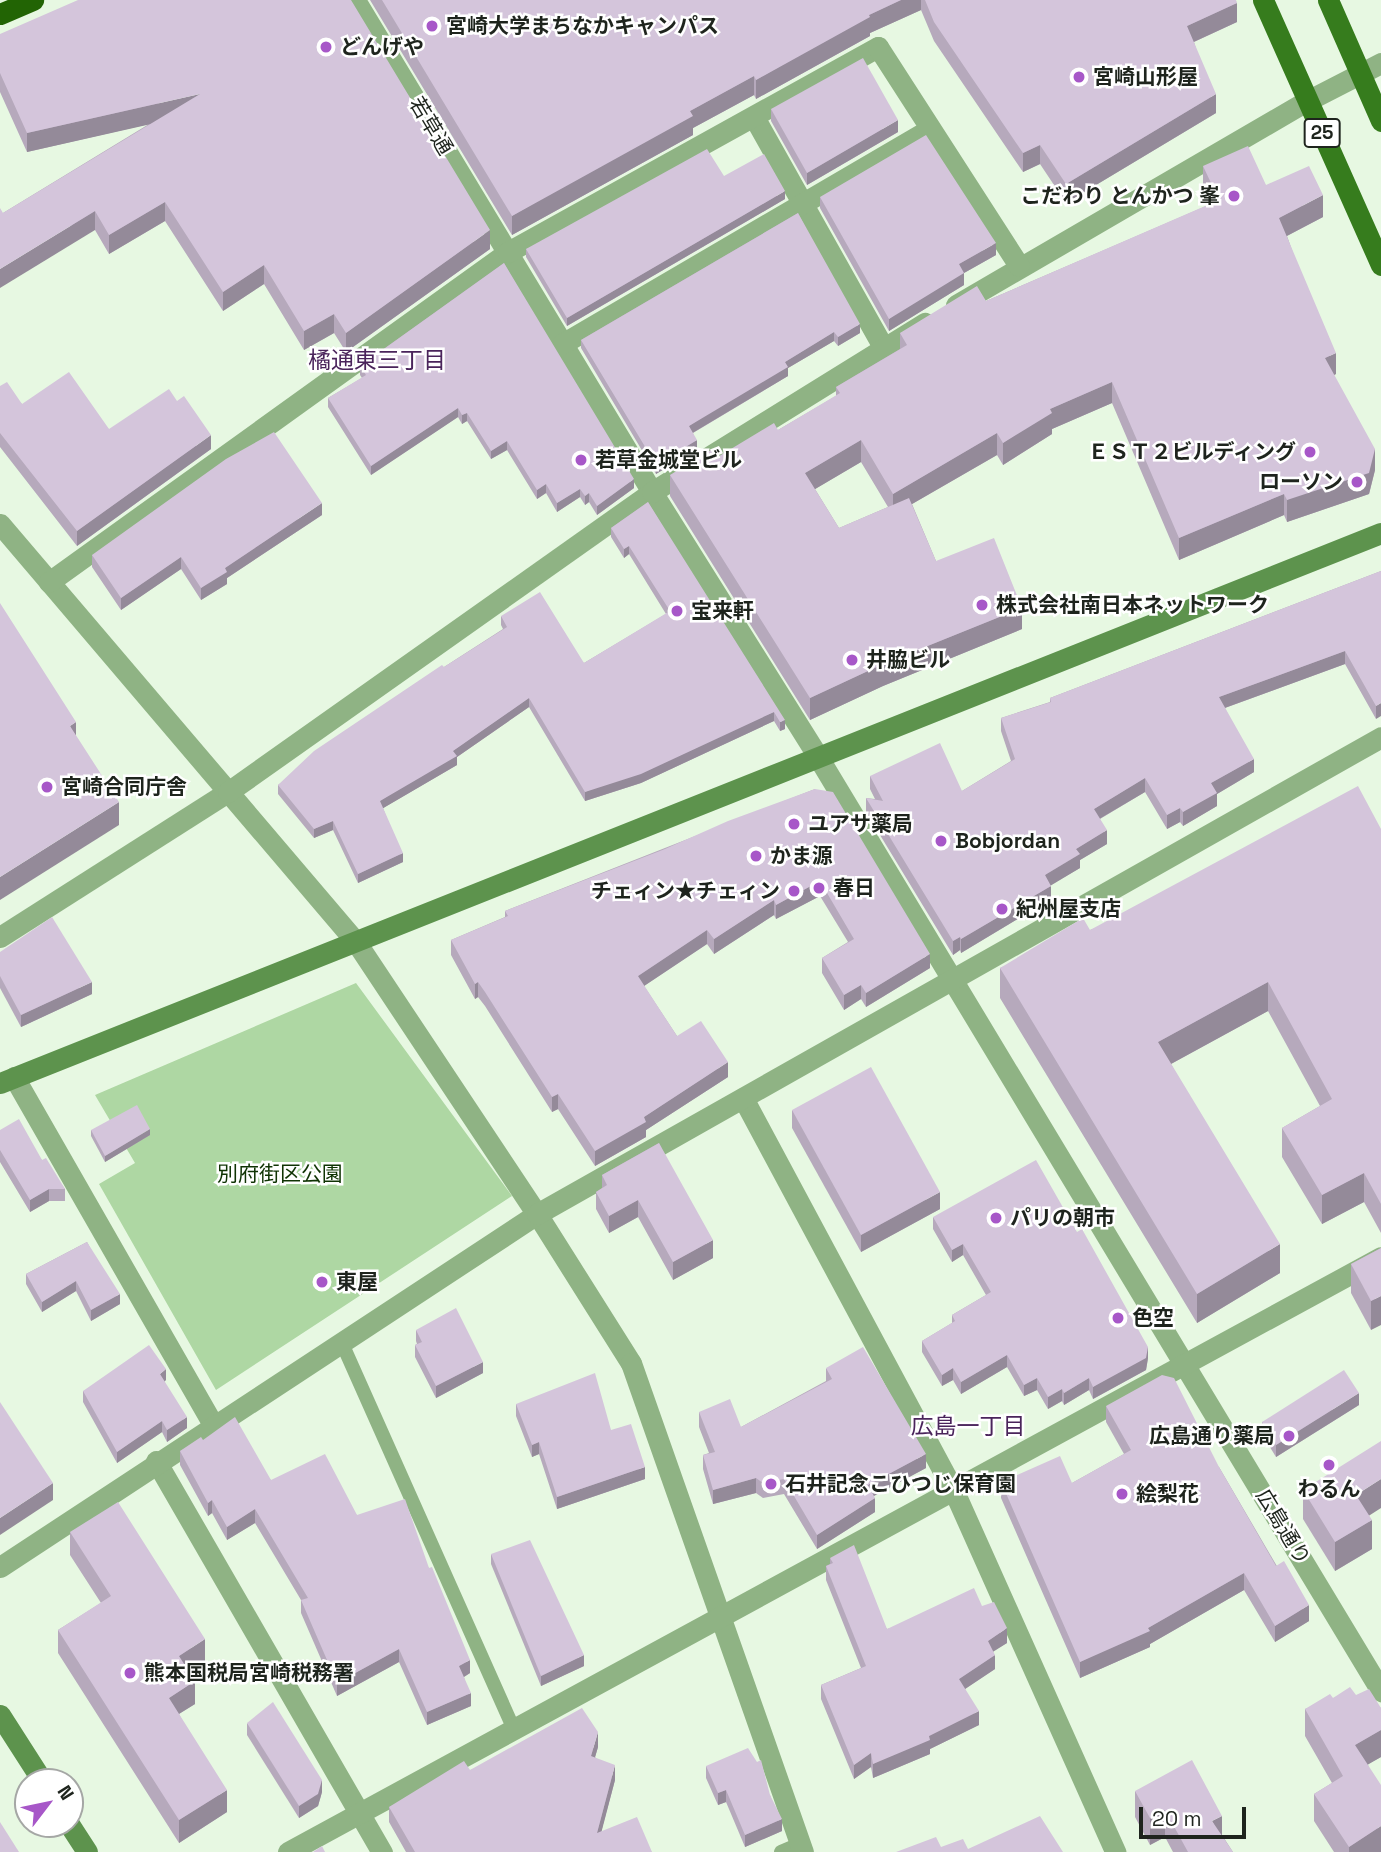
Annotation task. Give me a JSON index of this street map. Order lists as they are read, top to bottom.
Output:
{
  "streets": {
    "main road": ["25"],
    "street": ["若草通", "広島通り"]
  },
  "crossings": [
    ["若草通", "広島通り"]
  ],
  "districts": ["橘通東三丁目", "広島一丁目"],
  "parks": ["別府街区公園"],
  "places": [
    "宮崎大学まちなかキャンパス",
    "どんげや",
    "宮崎山形屋",
    "こだわり とんかつ 峯",
    "ＥＳＴ２ビルディング",
    "若草金城堂ビル",
    "ローソン",
    "株式会社南日本ネットワーク",
    "宝来軒",
    "井脇ビル",
    "宮崎合同庁舎",
    "ユアサ薬局",
    "Bobjordan",
    "かま源",
    "春日",
    "チェィン★チェィン",
    "紀州屋支店",
    "パリの朝市",
    "東屋",
    "色空",
    "広島通り薬局",
    "わるん",
    "石井記念こひつじ保育園",
    "絵梨花",
    "熊本国税局宮崎税務署"
  ],
  "scale_bar": "20 m",
  "north": "top right"
}
